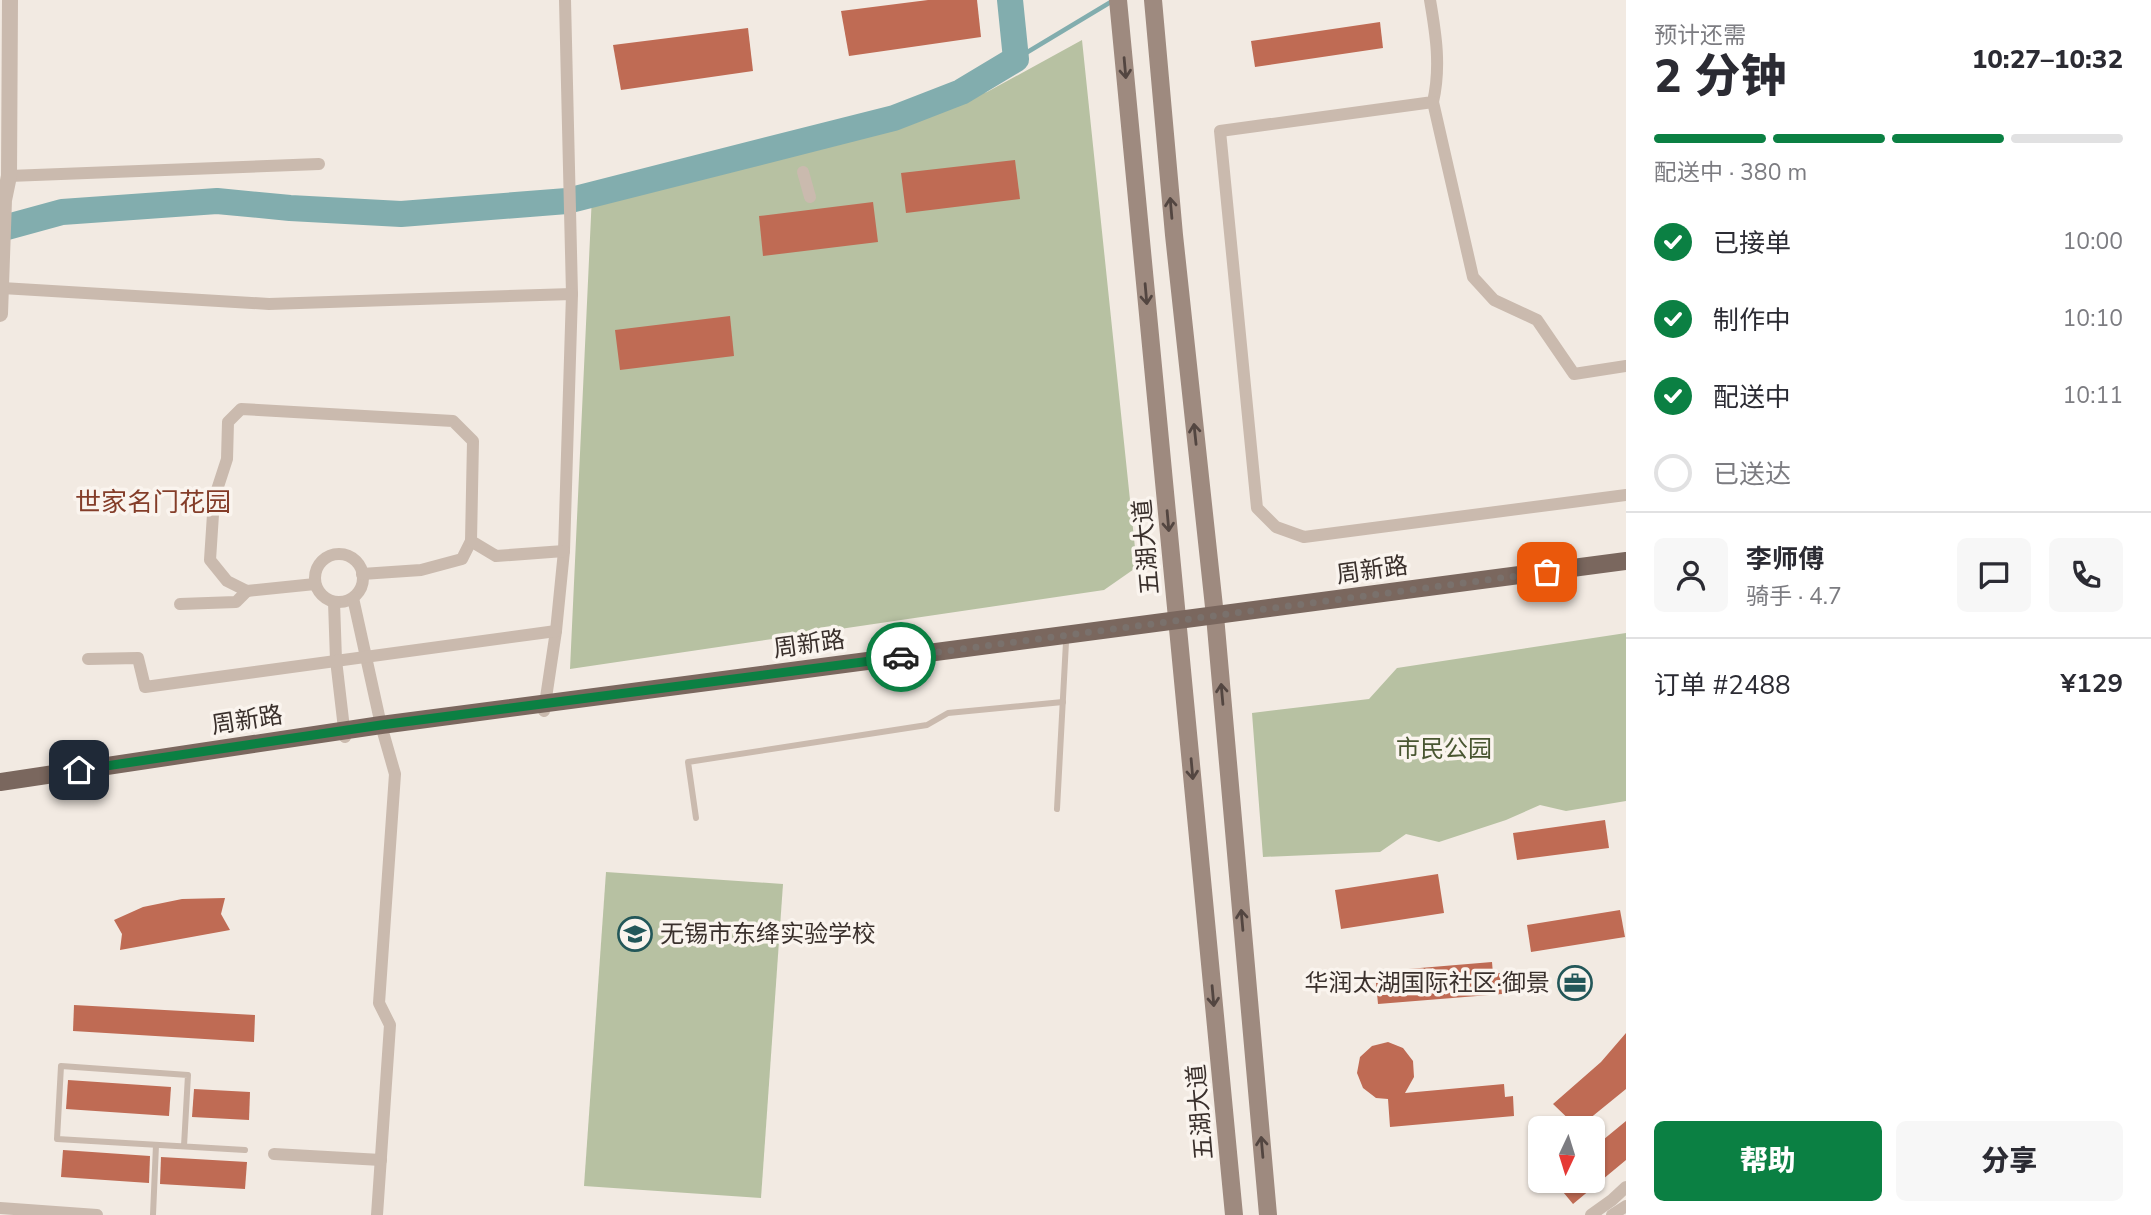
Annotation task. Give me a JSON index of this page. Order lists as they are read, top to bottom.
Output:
{
  "streets": {
    "main road": ["五湖大道", "周新路"]
  },
  "crossings": [
    ["五湖大道", "周新路"]
  ],
  "districts": ["世家名门花园"],
  "parks": ["市民公园"],
  "places": {
    "school or university": ["无锡市东绛实验学校"],
    "office": ["华润太湖国际社区·御景"]
  },
  "north": "bottom",
  "page": {
    "heading": ["2 分钟", "预计还需", "10:27–10:32"],
    "panel": [
      "李师傅",
      "骑手 · 4.7",
      "订单 #2488",
      "¥129"
    ],
    "bar": "配送中 · 380 m",
    "list": [
      ["已接单", "10:00"],
      ["制作中", "10:10"],
      ["配送中", "10:11"],
      "已送达"
    ],
    "buttons": ["帮助", "分享"]
  }
}
